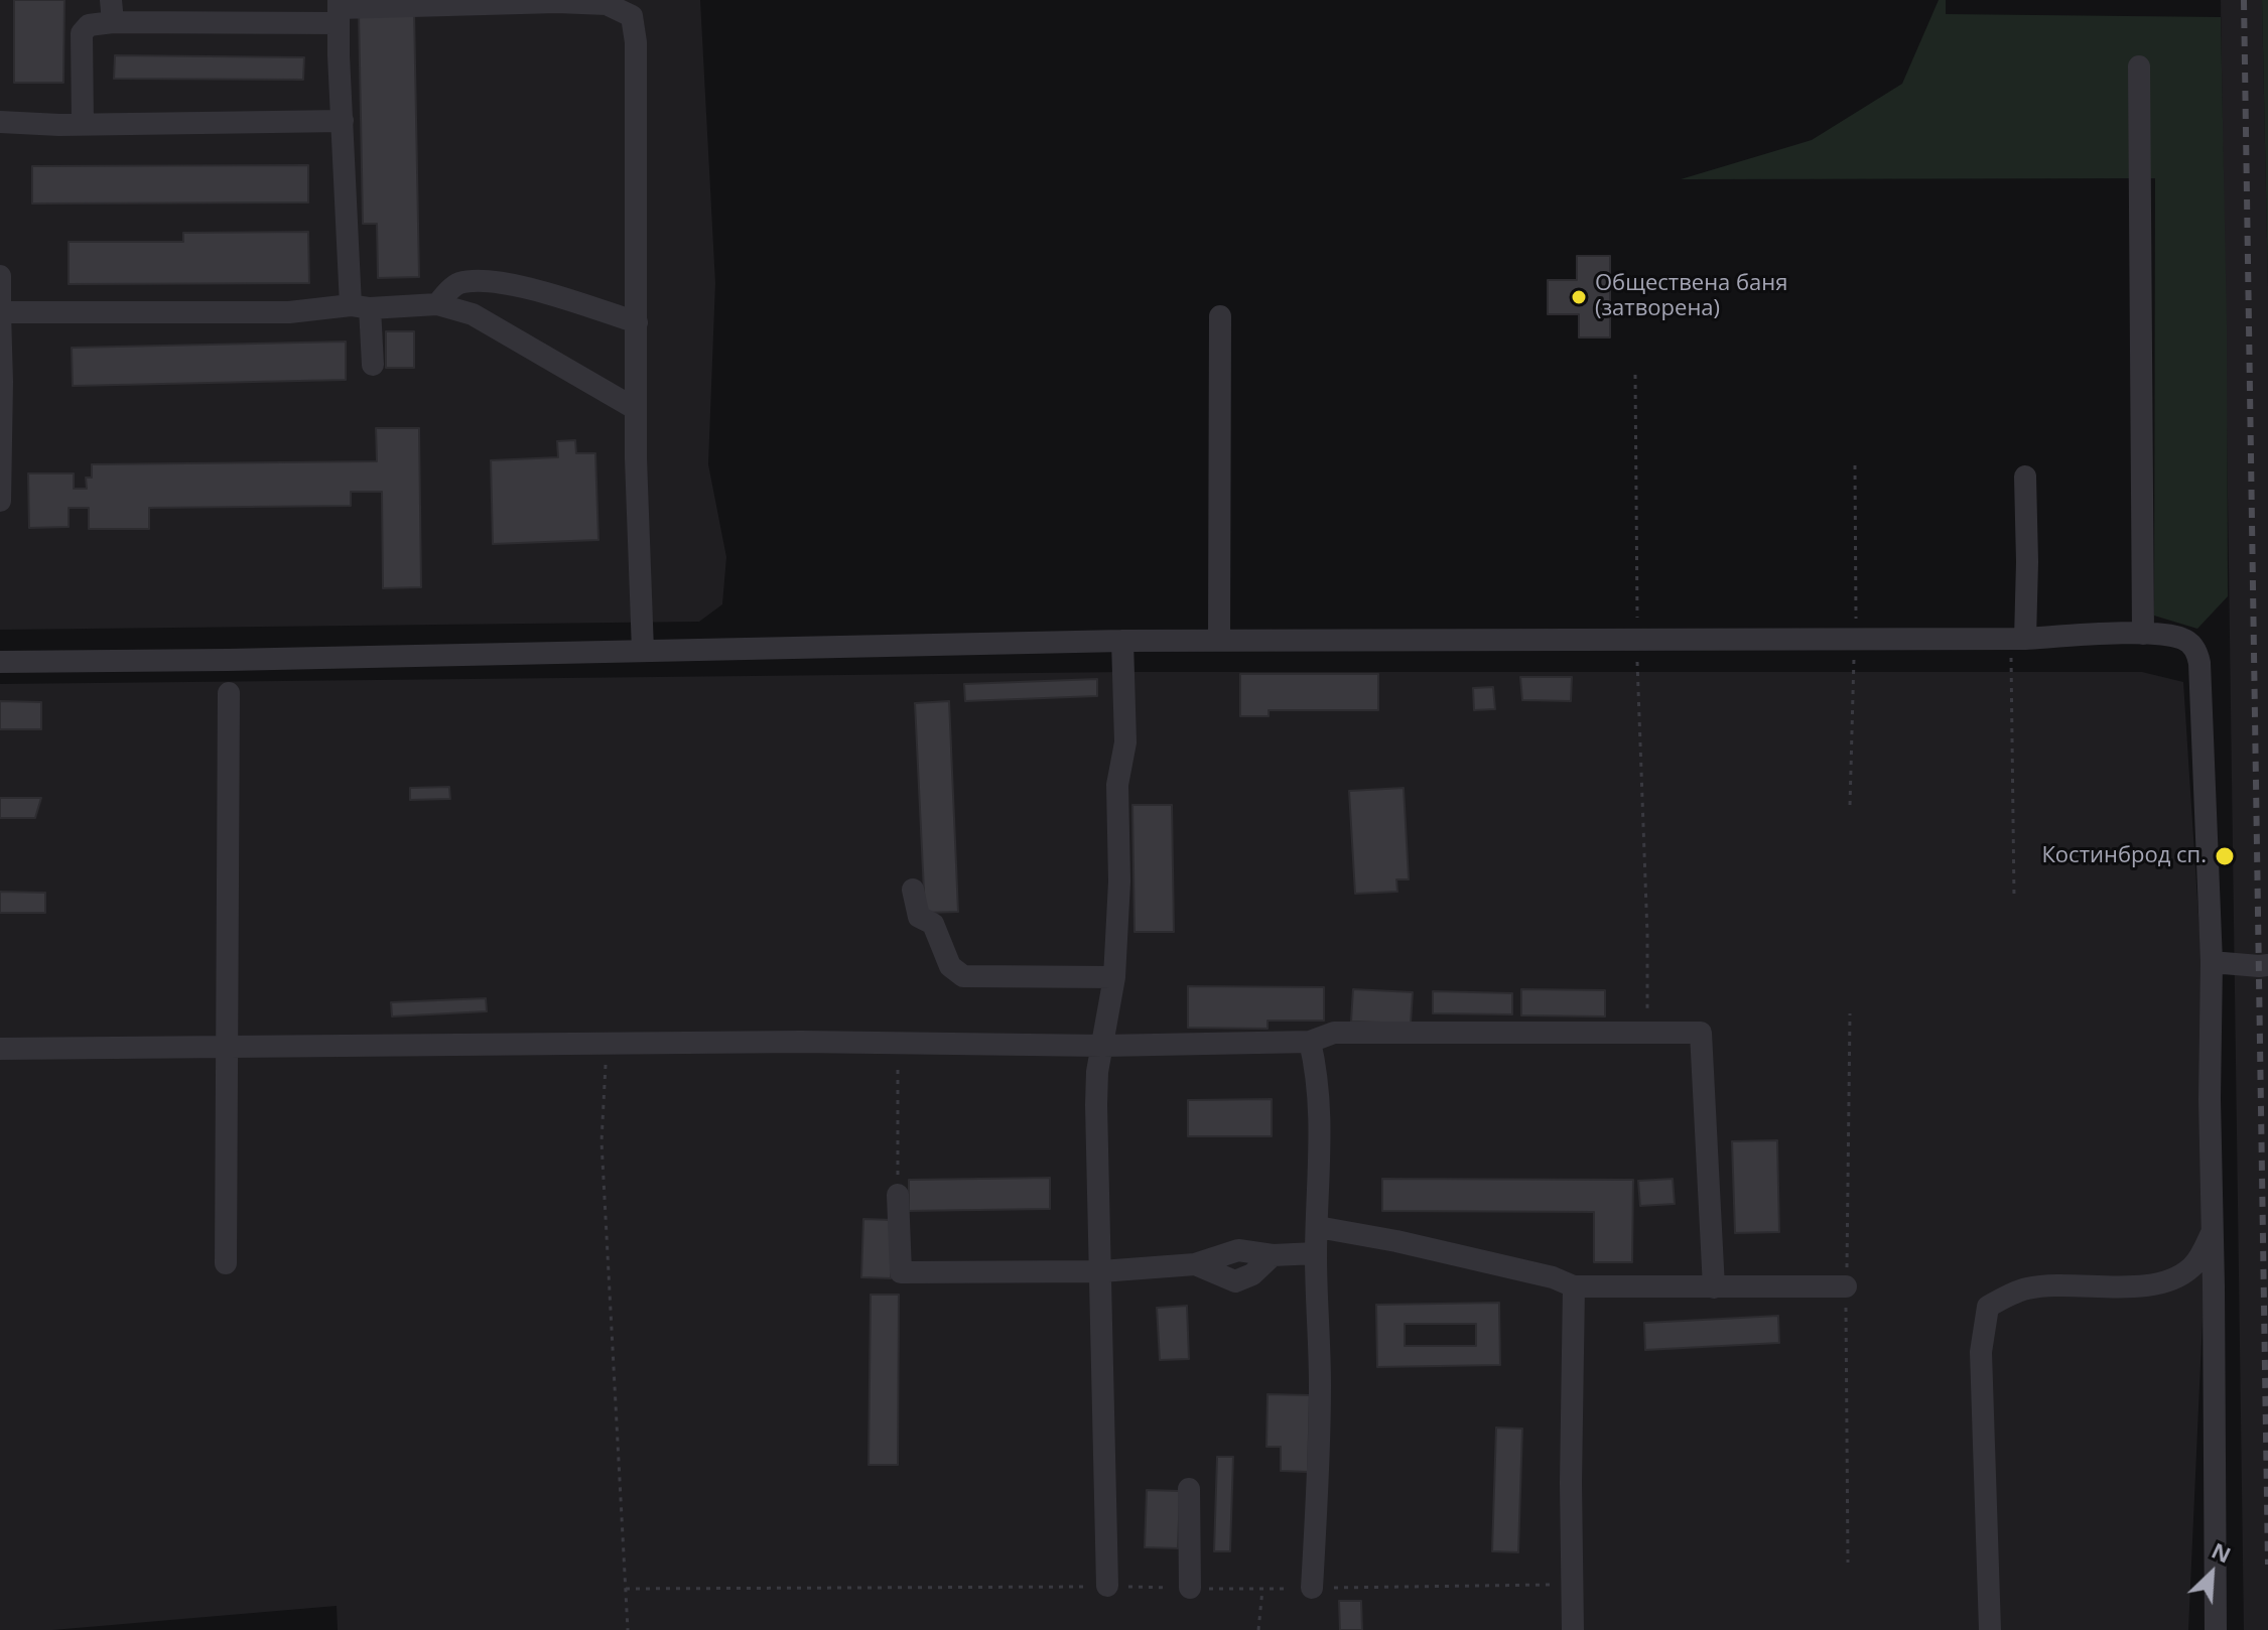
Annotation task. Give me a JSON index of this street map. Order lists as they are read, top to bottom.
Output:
{
  "places": ["Обществена баня (затворена)", "Костинброд сп."],
  "north": "top right"
}
